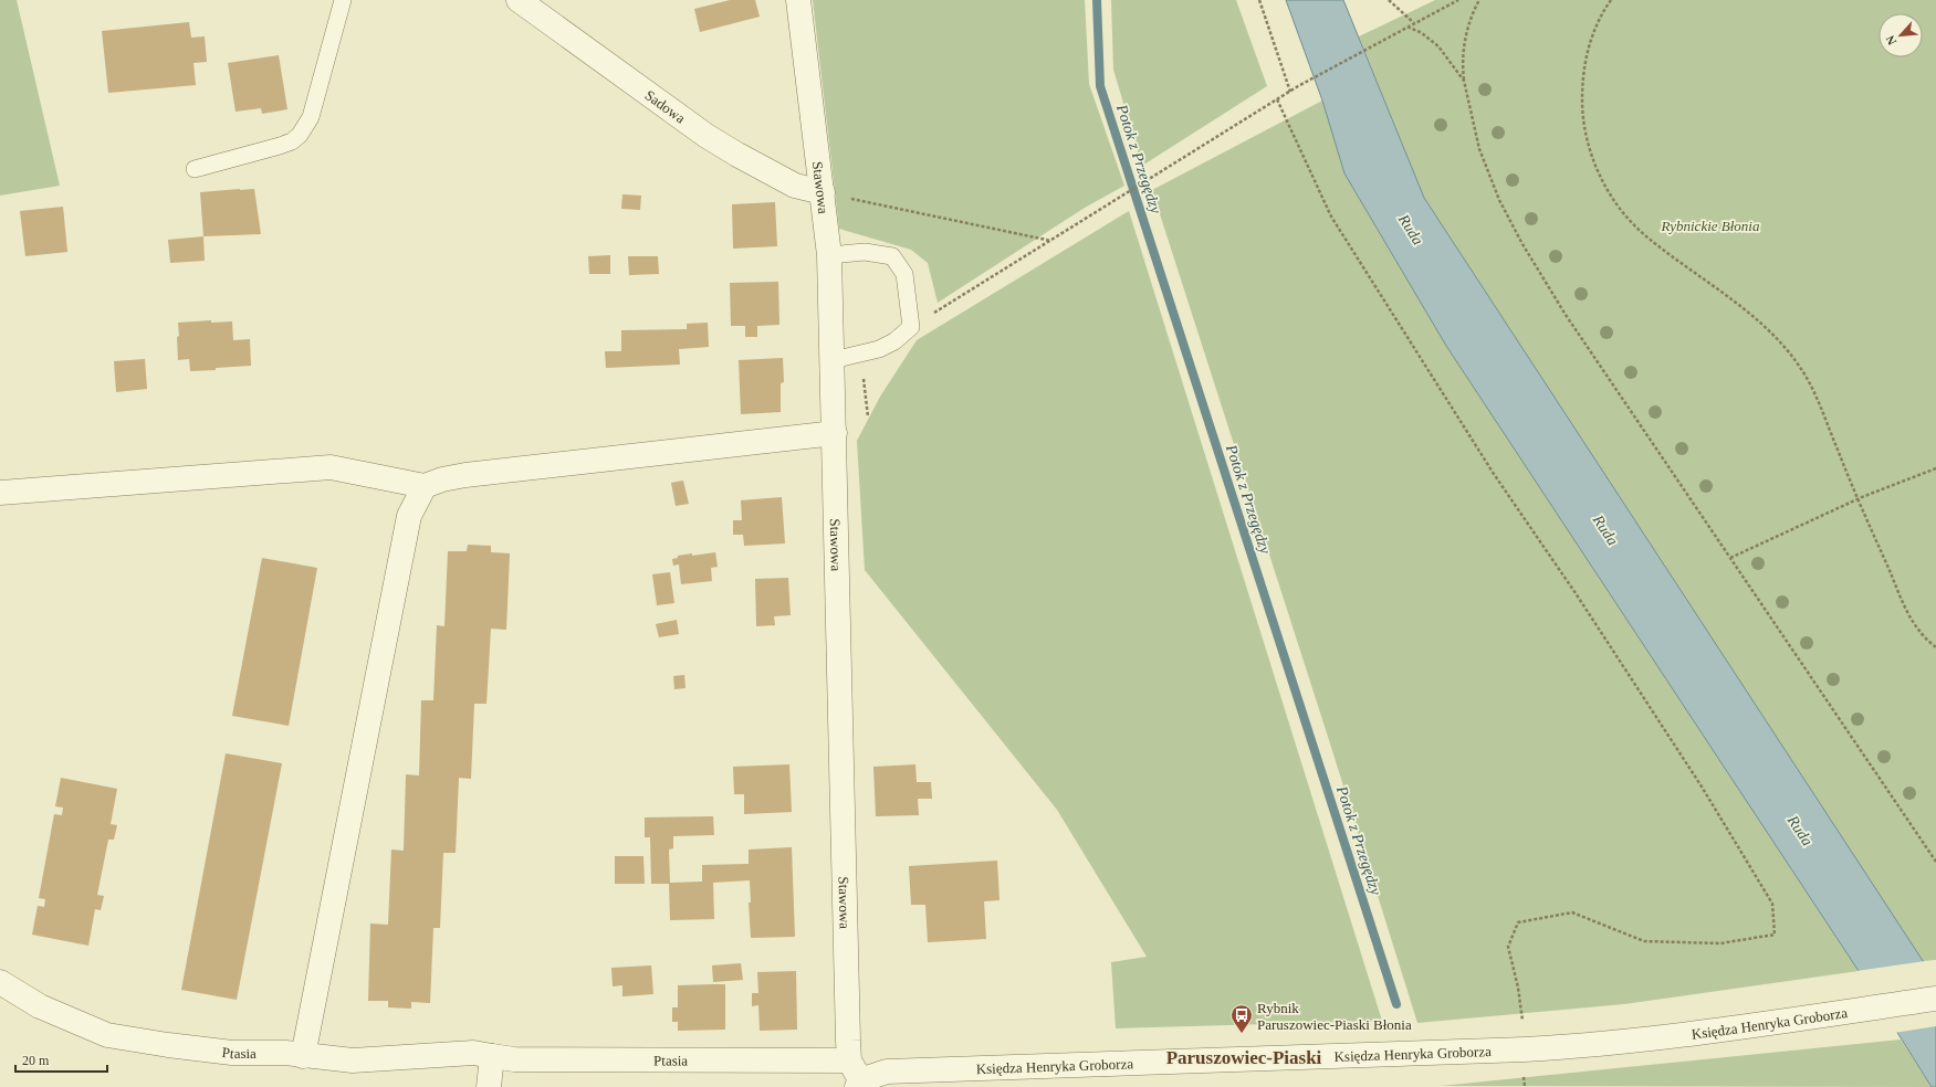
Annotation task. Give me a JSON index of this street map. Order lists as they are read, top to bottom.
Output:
{
  "streets": {
    "street": [
      "Sadowa",
      "Stawowa",
      "Księdza Henryka Groborza",
      "Ptasia"
    ]
  },
  "crossings": [
    ["Sadowa", "Stawowa"],
    ["Stawowa", "Księdza Henryka Groborza"],
    ["Stawowa", "Ptasia"]
  ],
  "districts": ["Paruszowiec-Piaski"],
  "water": ["Potok z Przegędzy", "Ruda"],
  "parks": ["Rybnickie Błonia"],
  "places": {
    "bus stop": ["Rybnik Paruszowiec-Piaski Błonia"]
  },
  "scale_bar": "20 m",
  "north": "bottom left"
}
